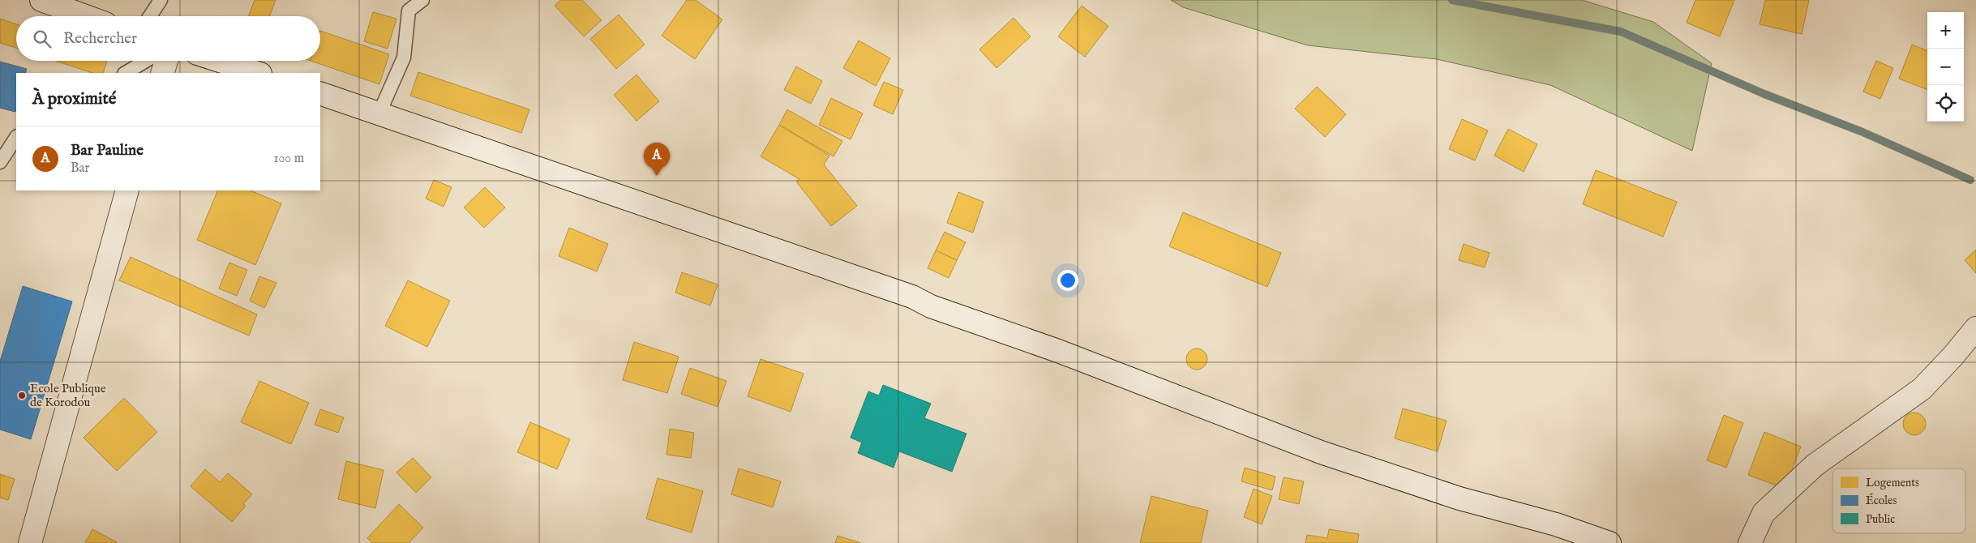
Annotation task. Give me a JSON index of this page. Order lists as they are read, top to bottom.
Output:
{
  "places": ["Ecole Publique de Korodou"],
  "legend": ["Logements", "Écoles", "Public"],
  "page": {
    "map_buttons": ["+", "−"],
    "search": "Rechercher",
    "heading": "À proximité",
    "list": [
      {
        "mark": "A",
        "name": "Bar Pauline",
        "note": "Bar",
        "value": "100 m"
      }
    ],
    "pins": "A"
  }
}
